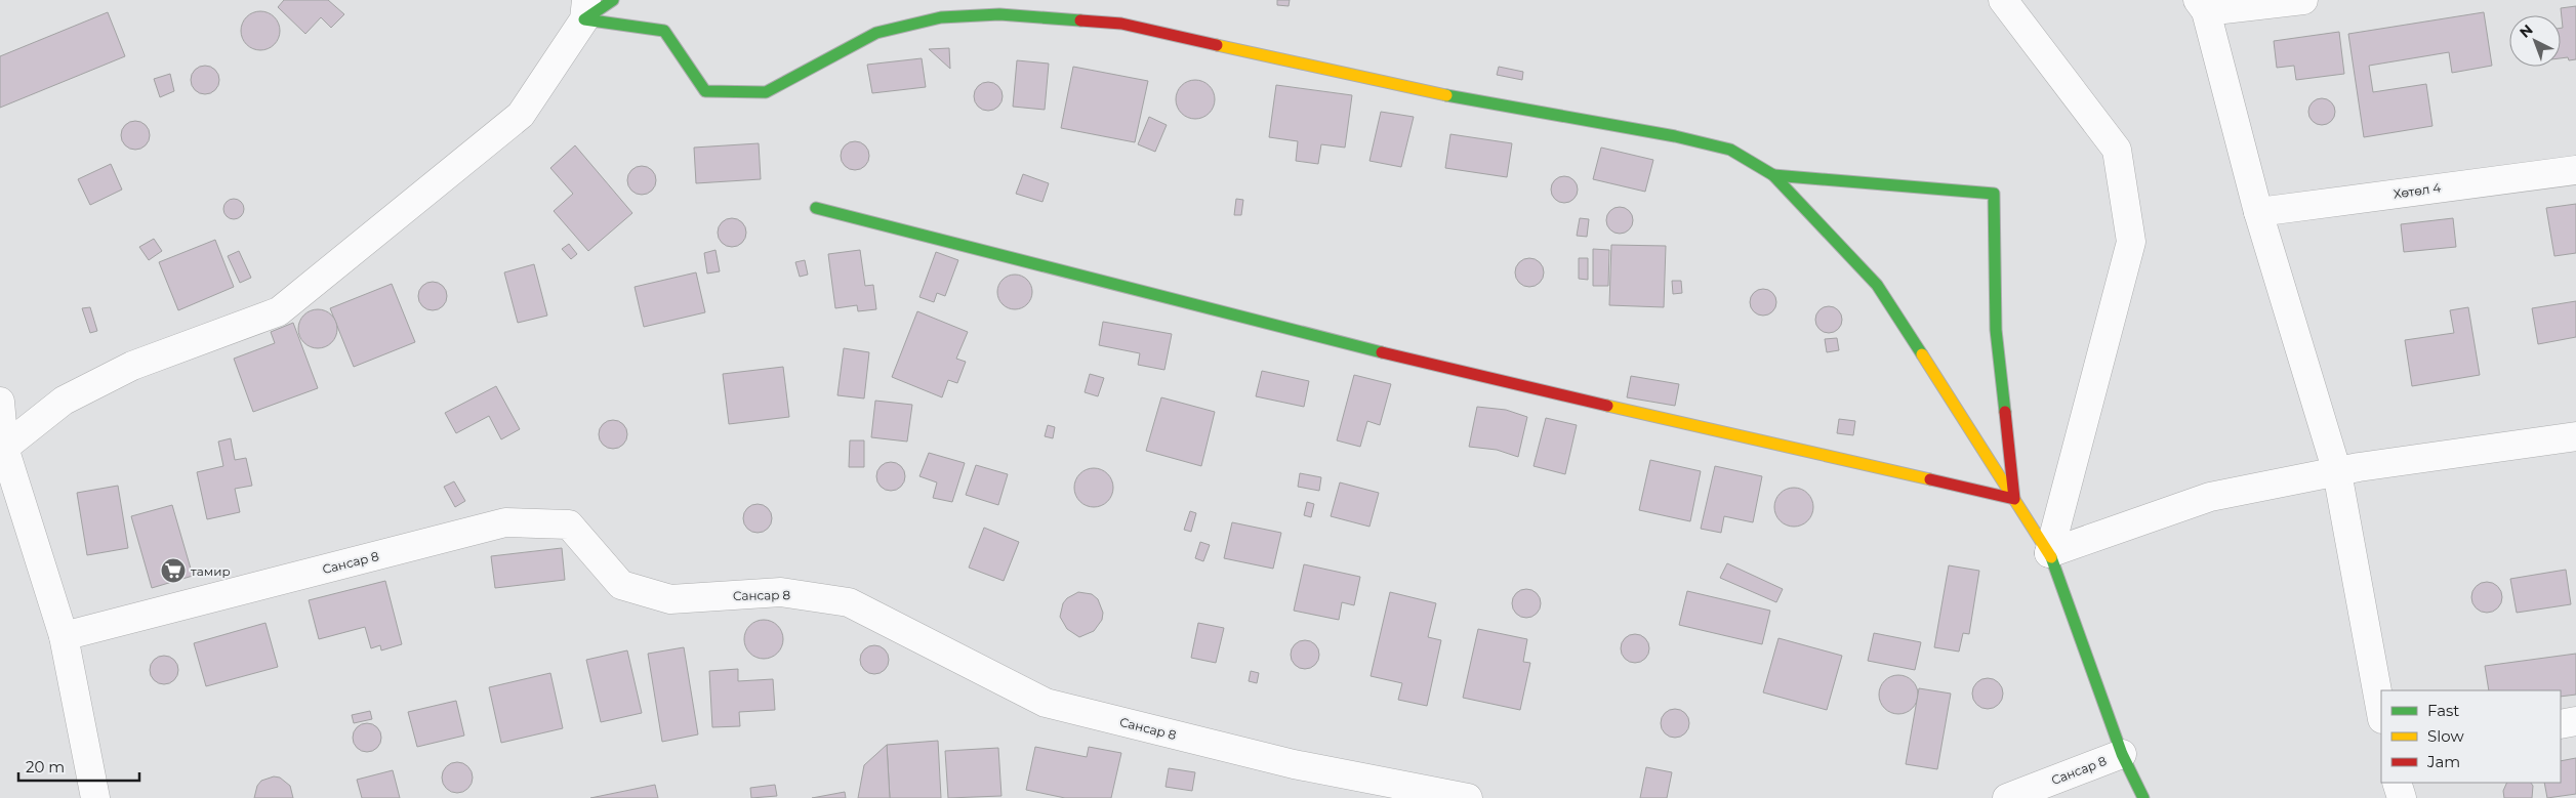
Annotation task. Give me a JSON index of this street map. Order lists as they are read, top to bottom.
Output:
{
  "streets": {
    "street": ["Хөтөл 4", "Сансар 8"]
  },
  "places": {
    "supermarket": ["тамир"]
  },
  "legend": ["Fast", "Slow", "Jam"],
  "scale_bar": "20 m",
  "north": "top left"
}
